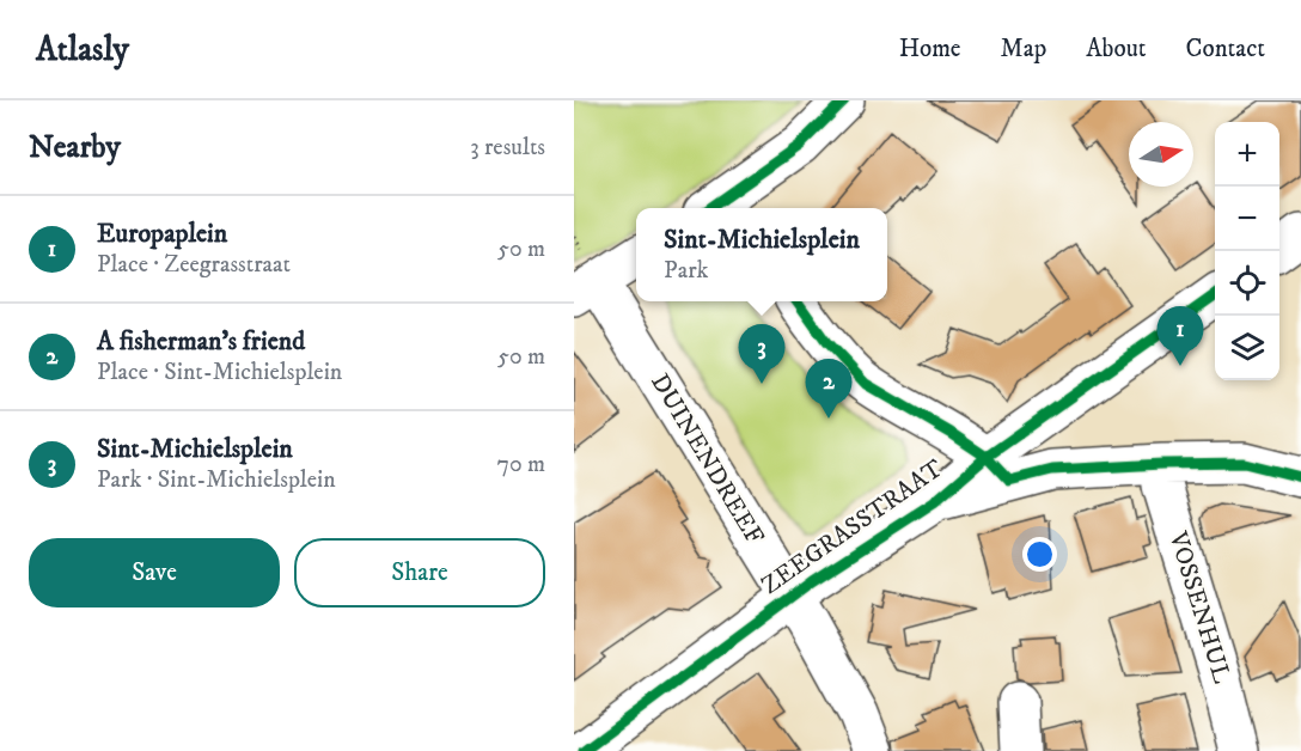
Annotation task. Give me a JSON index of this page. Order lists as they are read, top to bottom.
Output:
{
  "streets": {
    "street": ["DUINENDREEF", "ZEEGRASSTRAAT", "VOSSENHUL"]
  },
  "crossings": [
    ["DUINENDREEF", "ZEEGRASSTRAAT"],
    ["ZEEGRASSTRAAT", "VOSSENHUL"]
  ],
  "north": "right",
  "page": {
    "header": "Atlasly",
    "nav": [
      "Home",
      "Map",
      "About",
      "Contact"
    ],
    "heading": ["Nearby", "3 results"],
    "map_buttons": ["+", "−"],
    "list": [
      {
        "mark": "1",
        "name": "Europaplein",
        "note": "Place · Zeegrasstraat",
        "value": "50 m"
      },
      {
        "mark": "2",
        "name": "A fisherman’s friend",
        "note": "Place · Sint-Michielsplein",
        "value": "50 m"
      },
      {
        "mark": "3",
        "name": "Sint-Michielsplein",
        "note": "Park · Sint-Michielsplein",
        "value": "70 m"
      }
    ],
    "popup": ["Sint-Michielsplein", "Park"],
    "pins": ["1", "3", "2"],
    "buttons": ["Save", "Share"]
  }
}
